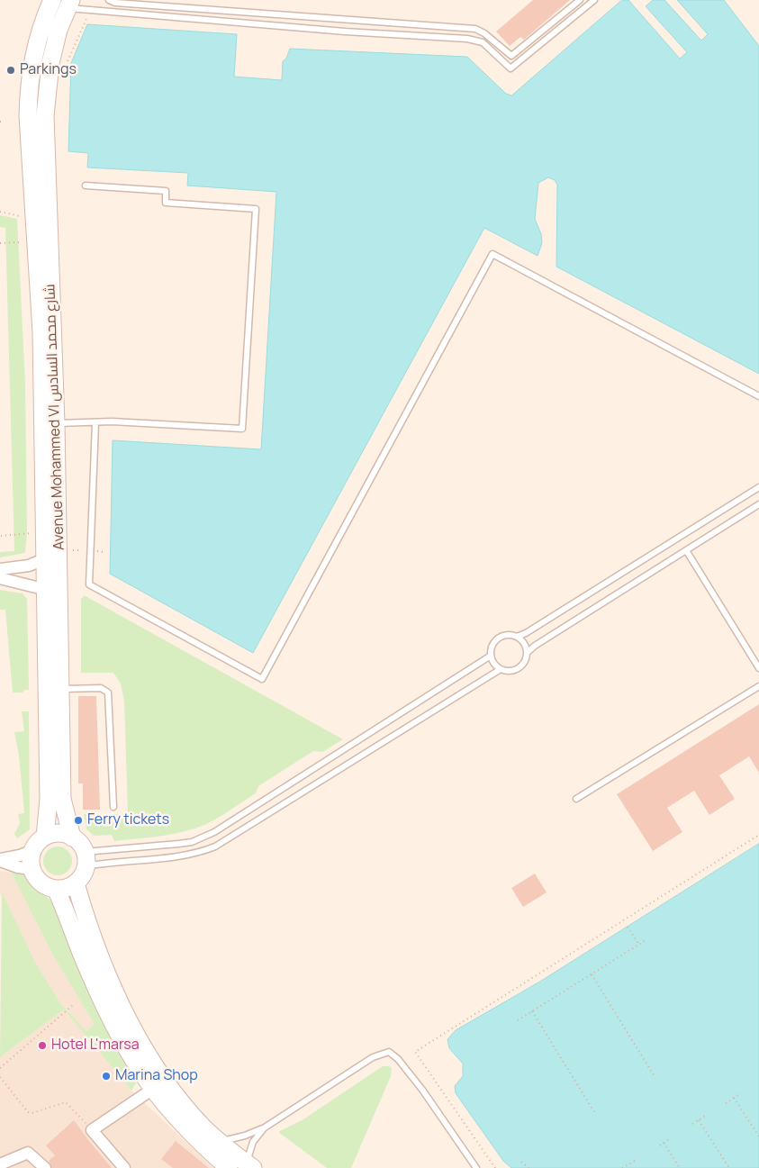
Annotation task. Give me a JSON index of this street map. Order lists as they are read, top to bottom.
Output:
{
  "streets": {
    "main road": ["Avenue Mohammed VI شارع محمد السادس"]
  },
  "places": [
    "Parkings",
    "Ferry tickets",
    "Hotel L'marsa",
    "Marina Shop"
  ]
}
